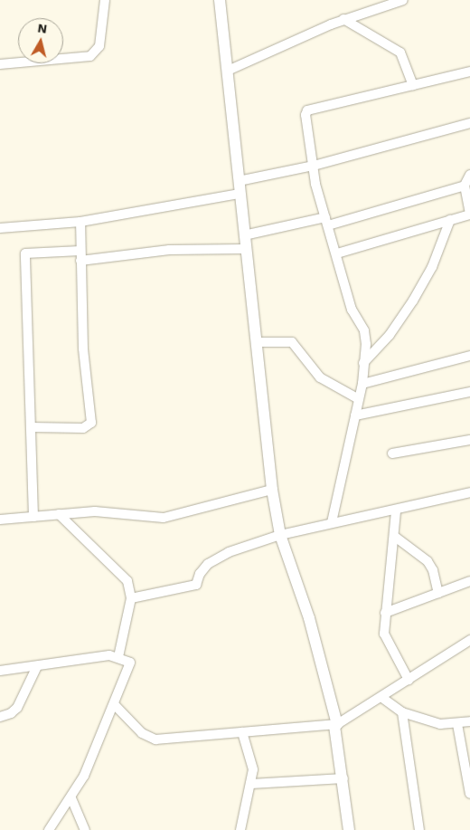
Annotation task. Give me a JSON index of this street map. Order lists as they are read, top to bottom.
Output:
{
  "north": "top"
}
